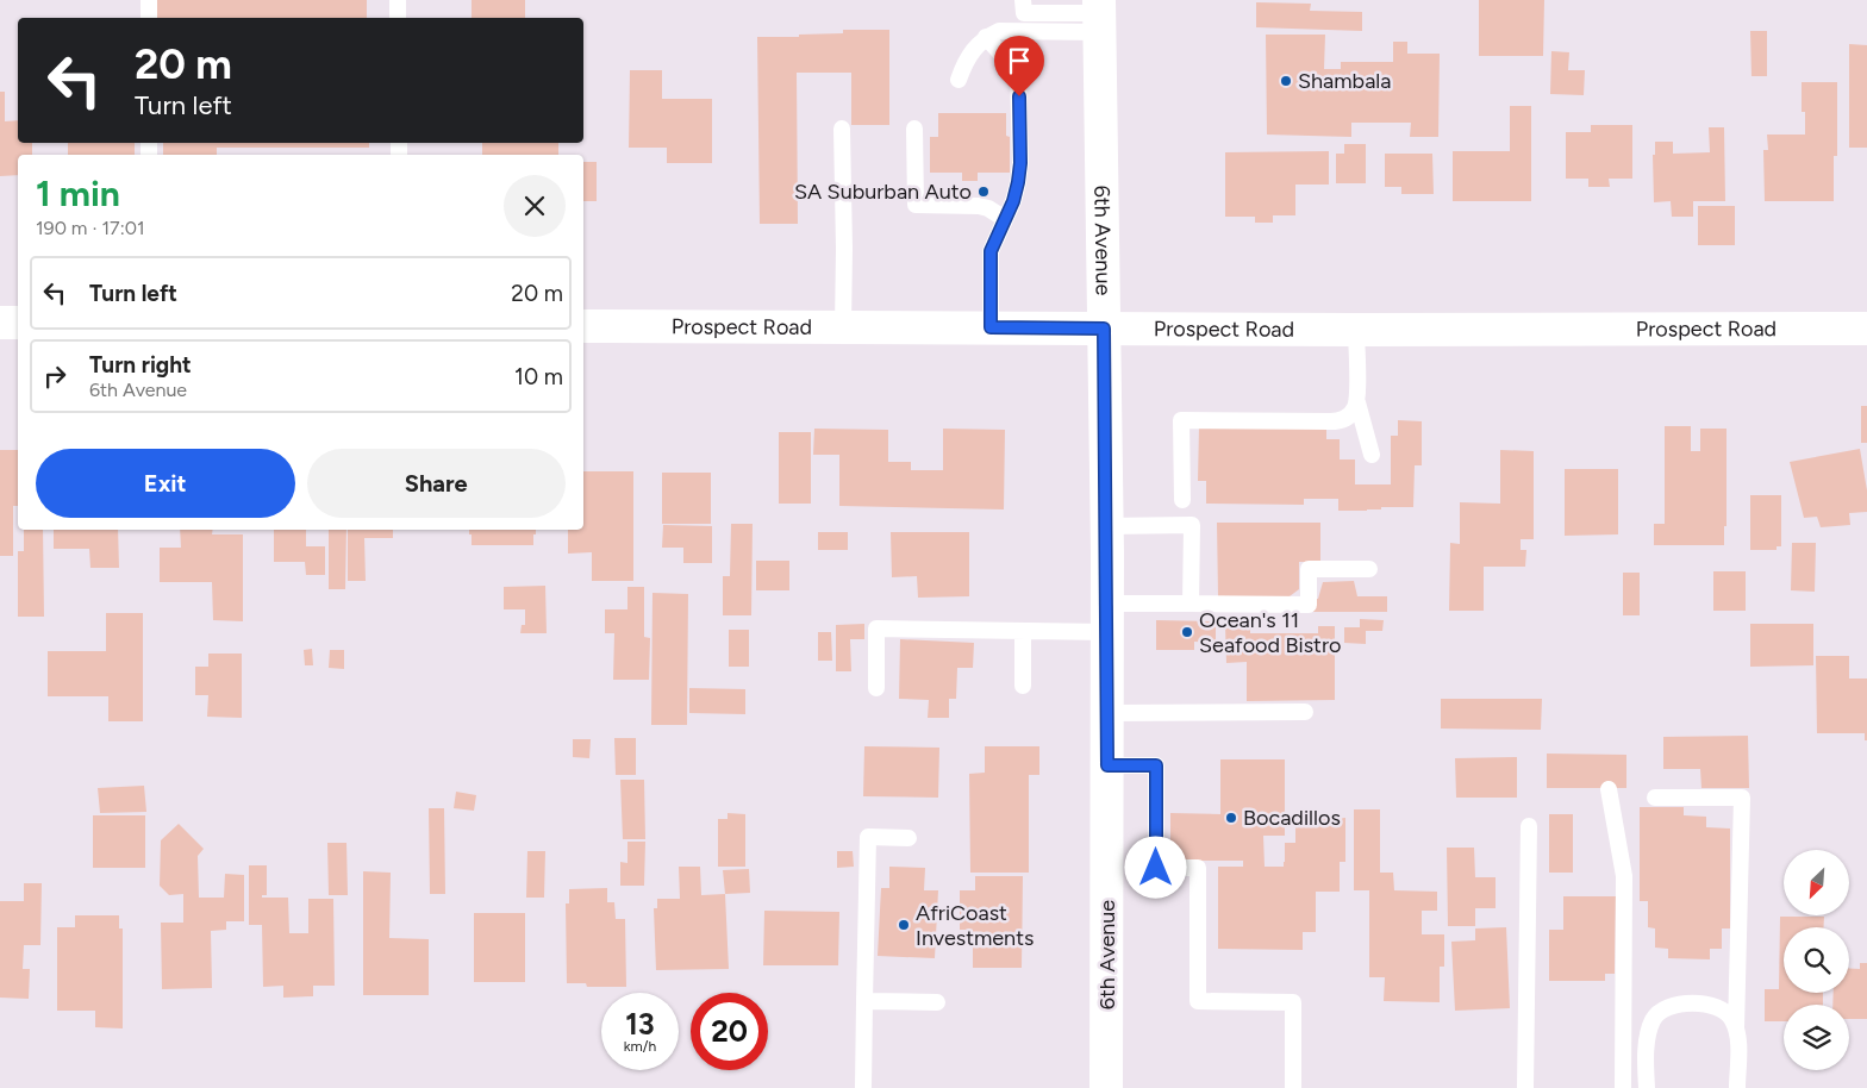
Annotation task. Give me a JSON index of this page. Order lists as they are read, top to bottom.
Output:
{
  "streets": {
    "street": ["6th Avenue", "Prospect Road"]
  },
  "crossings": [
    ["6th Avenue", "Prospect Road"]
  ],
  "places": [
    "Shambala",
    "SA Suburban Auto",
    "Ocean's 11 Seafood Bistro",
    "Bocadillos",
    "AfriCoast Investments"
  ],
  "north": "bottom left",
  "page": {
    "turn": ["20 m", "Turn left"],
    "heading": ["1 min", "190 m · 17:01"],
    "list": [
      {
        "name": "Turn left",
        "value": "20 m"
      },
      {
        "name": "Turn right",
        "note": "6th Avenue",
        "value": "10 m"
      }
    ],
    "buttons": ["Exit", "Share"],
    "speed": "13 km/h",
    "limit": "20"
  }
}
